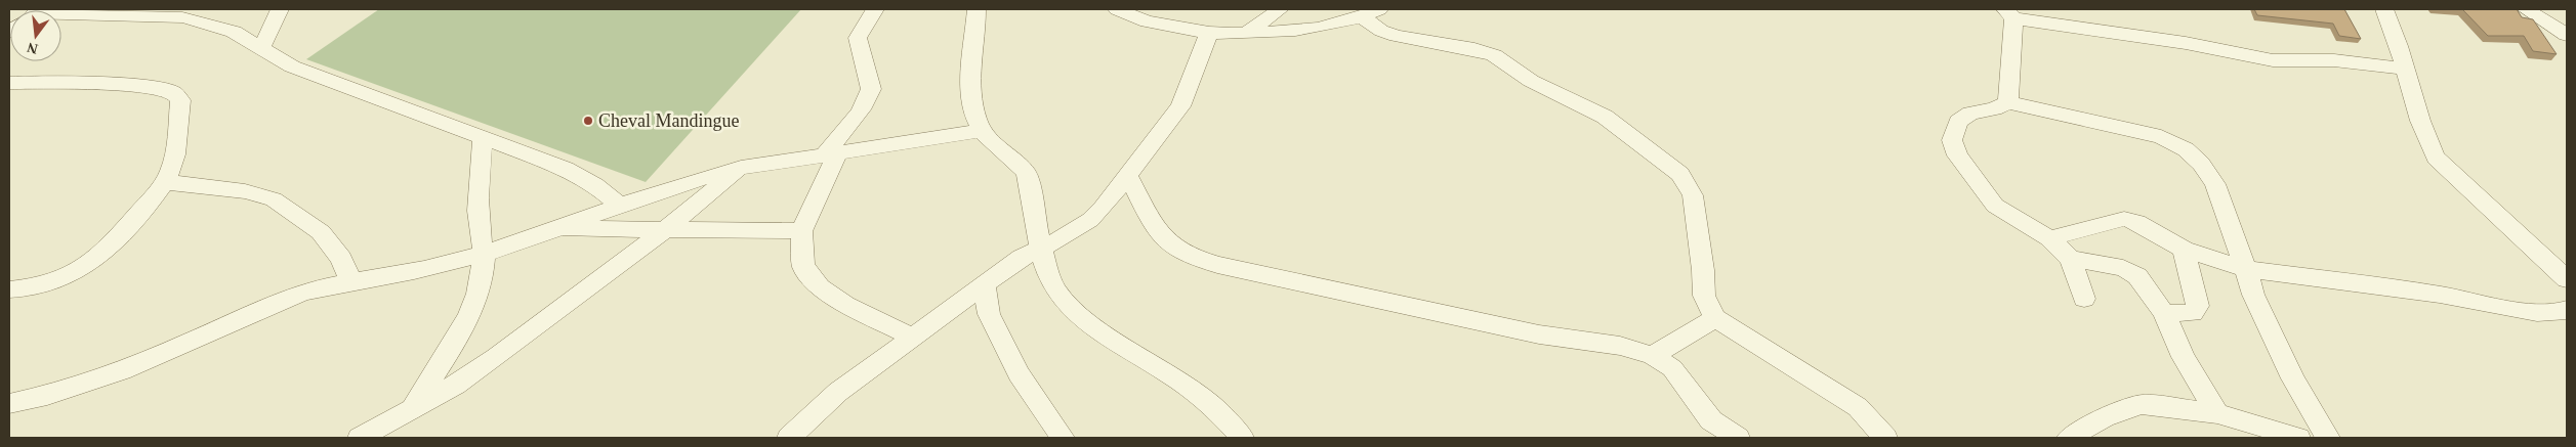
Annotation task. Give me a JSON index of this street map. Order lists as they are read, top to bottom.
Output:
{
  "places": ["Cheval Mandingue"],
  "north": "bottom"
}
